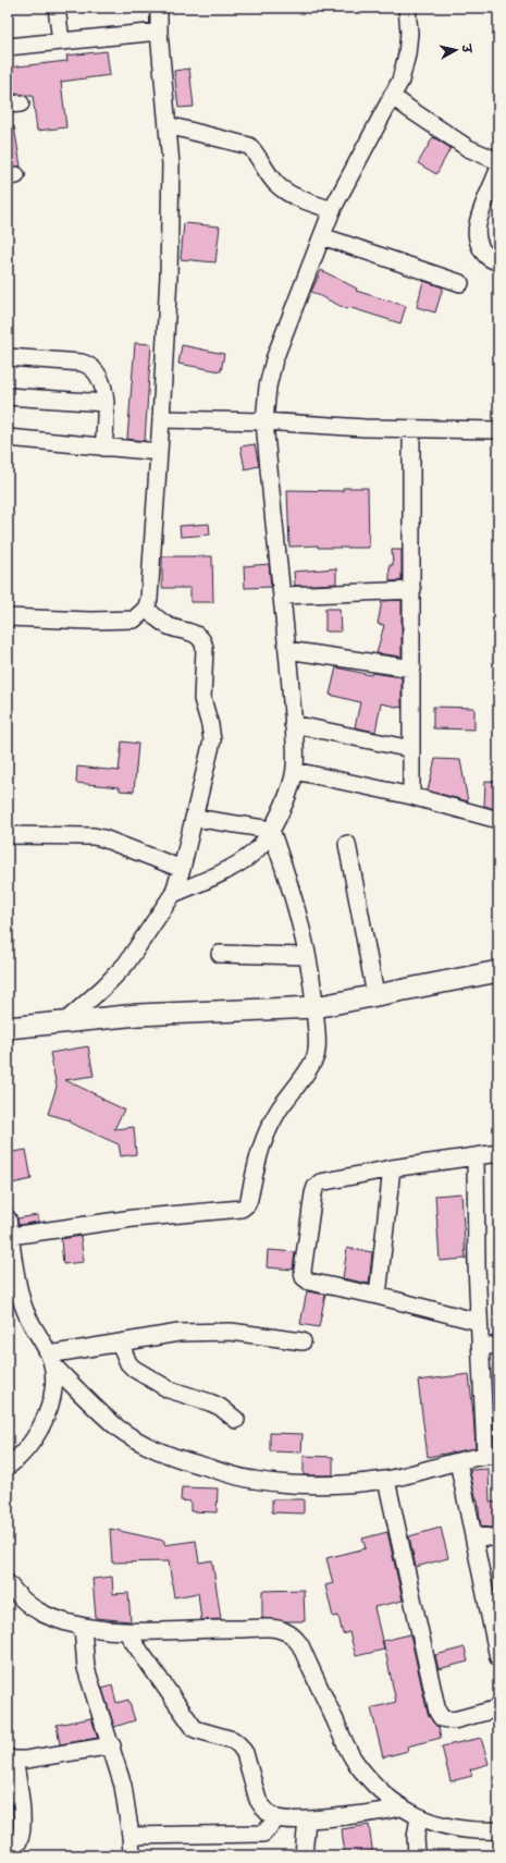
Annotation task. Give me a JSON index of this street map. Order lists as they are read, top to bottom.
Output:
{
  "north": "right"
}
